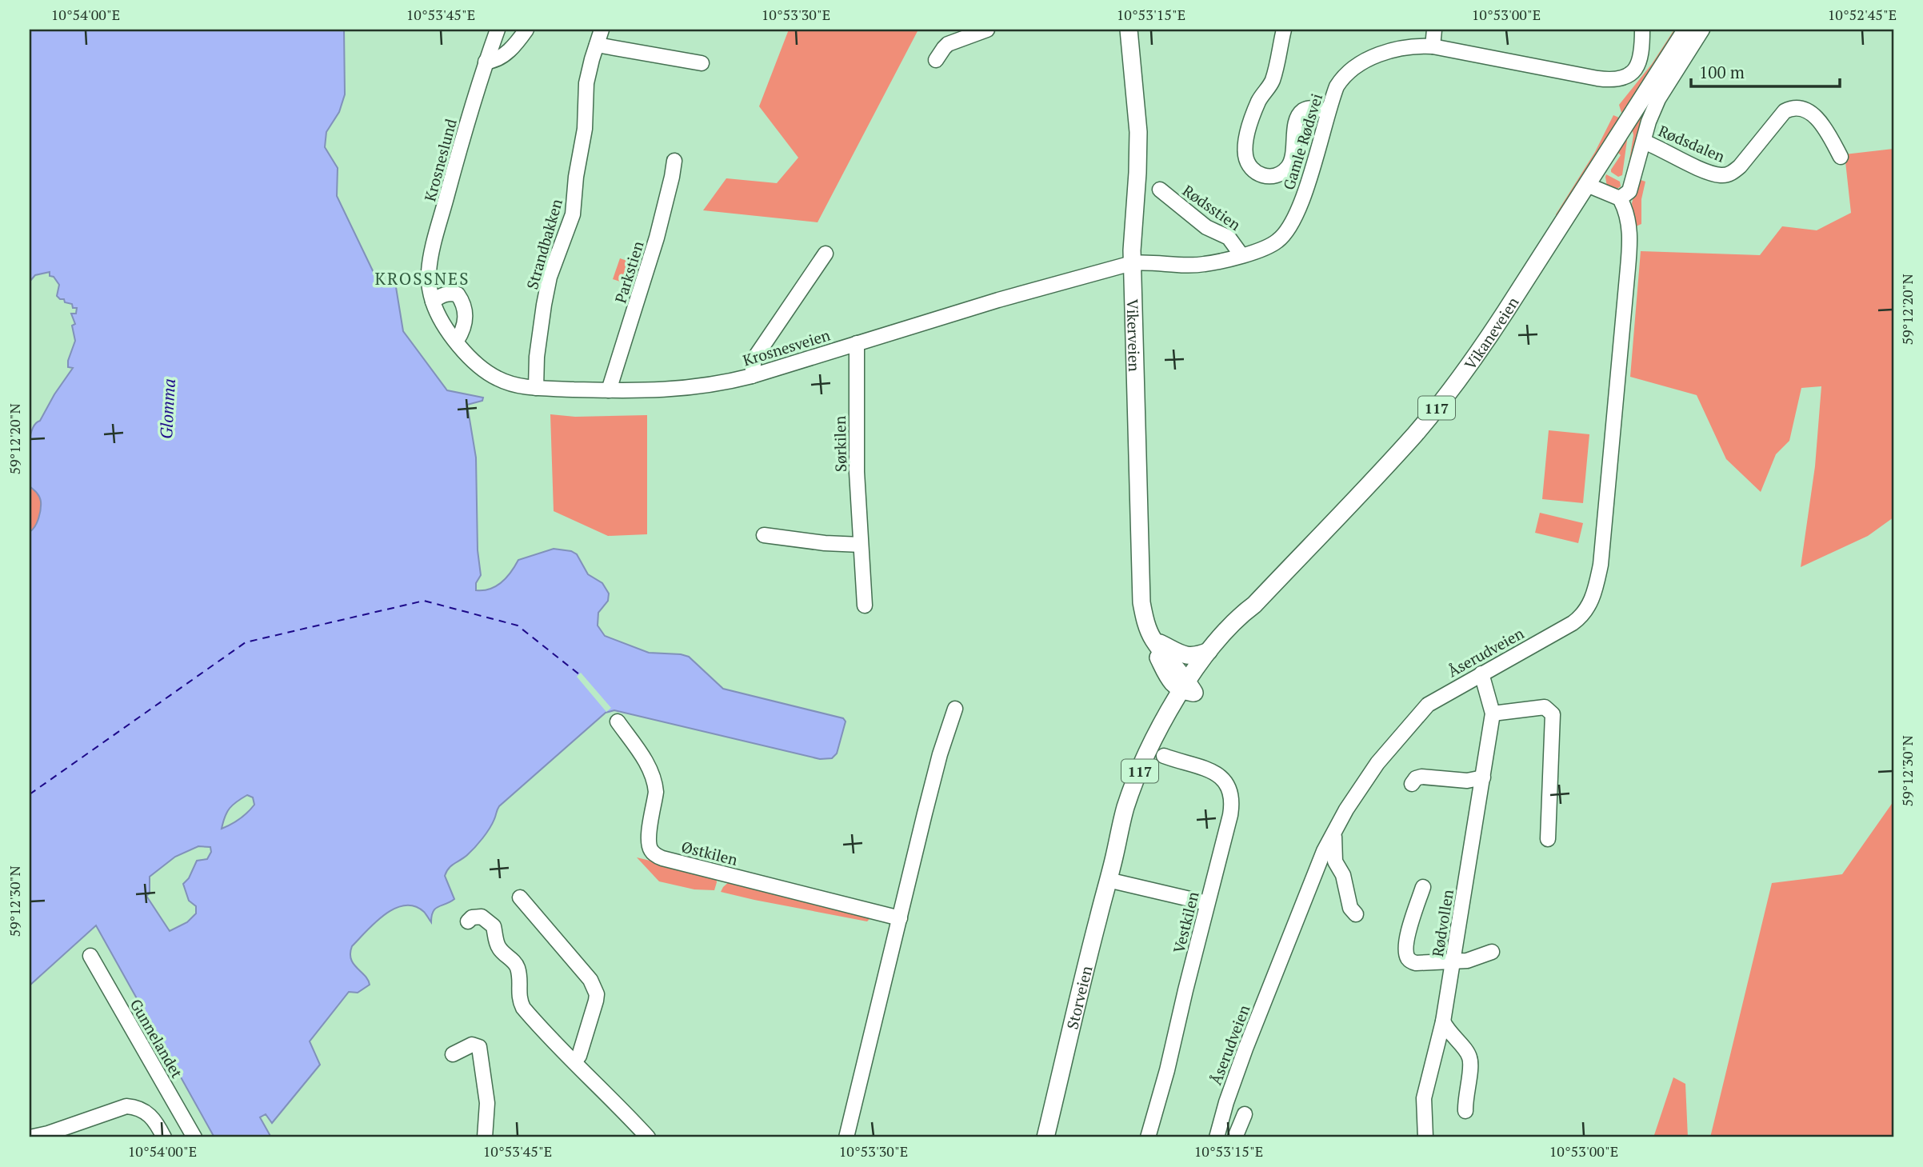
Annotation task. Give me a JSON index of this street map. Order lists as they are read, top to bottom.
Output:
{
  "streets": {
    "main road": [
      "Vikaneveien",
      "Vikerveien",
      "117",
      "Storveien"
    ],
    "street": [
      "Gamle Rødsvei",
      "Rødsdalen",
      "Krosneslund",
      "Rødsstien",
      "Strandbakken",
      "Parkstien",
      "Krosnesveien",
      "Sørkilen",
      "Åserudveien",
      "Østkilen",
      "Vestkilen",
      "Rødvollen",
      "Gunnelandet"
    ]
  },
  "crossings": [
    ["Gamle Rødsvei", "Rødsstien"],
    ["Gamle Rødsvei", "Vikerveien"],
    ["Gamle Rødsvei", "Krosnesveien"],
    ["Rødsdalen", "Åserudveien"],
    ["Krosneslund", "Krosnesveien"],
    ["Strandbakken", "Krosnesveien"],
    ["Parkstien", "Krosnesveien"],
    ["Vikaneveien", "Vikerveien"],
    ["Vikaneveien", "Storveien"],
    ["Vikerveien", "Krosnesveien"],
    ["Vikerveien", "Storveien"],
    ["Krosnesveien", "Sørkilen"],
    ["Åserudveien", "Rødvollen"]
  ],
  "districts": ["KROSSNES"],
  "water": ["Glomma"],
  "scale_bar": "100 m",
  "coordinates": [
    "10°54'00\"E",
    "10°53'45\"E",
    "10°53'30\"E",
    "10°53'15\"E",
    "10°53'00\"E",
    "10°52'45\"E",
    "59°12'20\"N",
    "59°12'30\"N"
  ]
}
